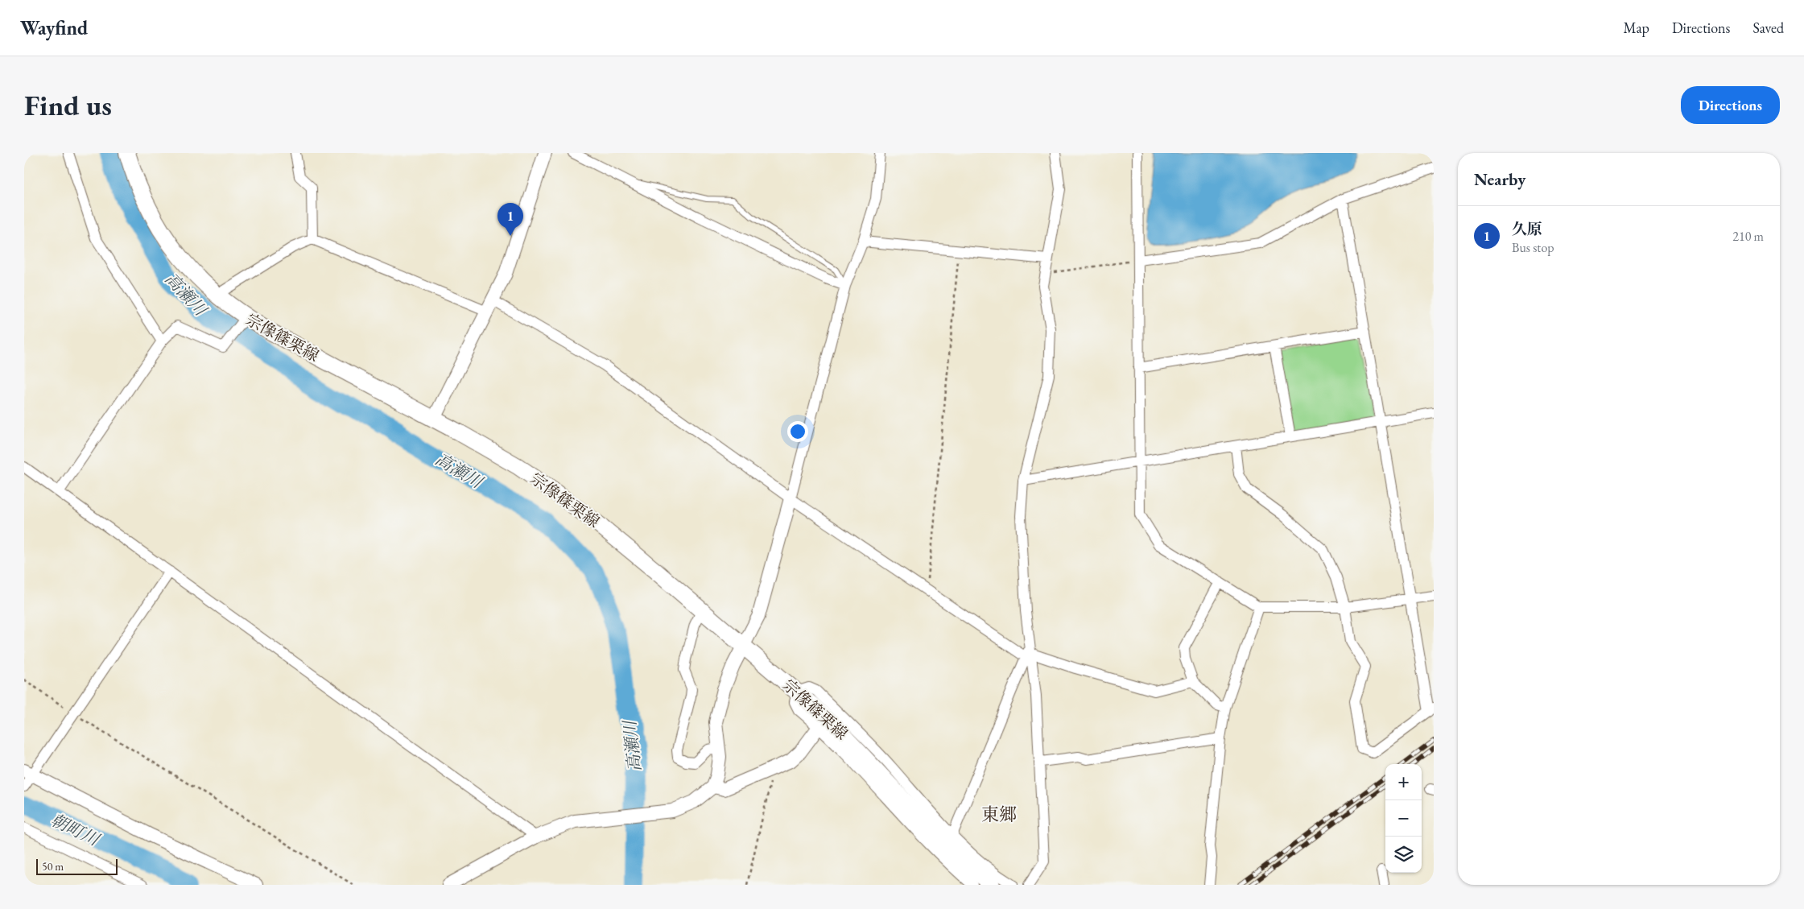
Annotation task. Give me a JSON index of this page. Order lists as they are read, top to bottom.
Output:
{
  "streets": {
    "main road": ["宗像篠栗線"]
  },
  "districts": ["東郷"],
  "water": ["高瀬川", "朝町川"],
  "scale_bar": "50 m",
  "page": {
    "header": "Wayfind",
    "nav": ["Map", "Directions", "Saved"],
    "buttons": "Directions",
    "title": "Find us",
    "heading": "Nearby",
    "pins": "1",
    "list": [
      {
        "mark": "1",
        "name": "久原",
        "note": "Bus stop",
        "value": "210 m"
      }
    ],
    "map_buttons": ["+", "−"],
    "scale": "50 m"
  }
}
